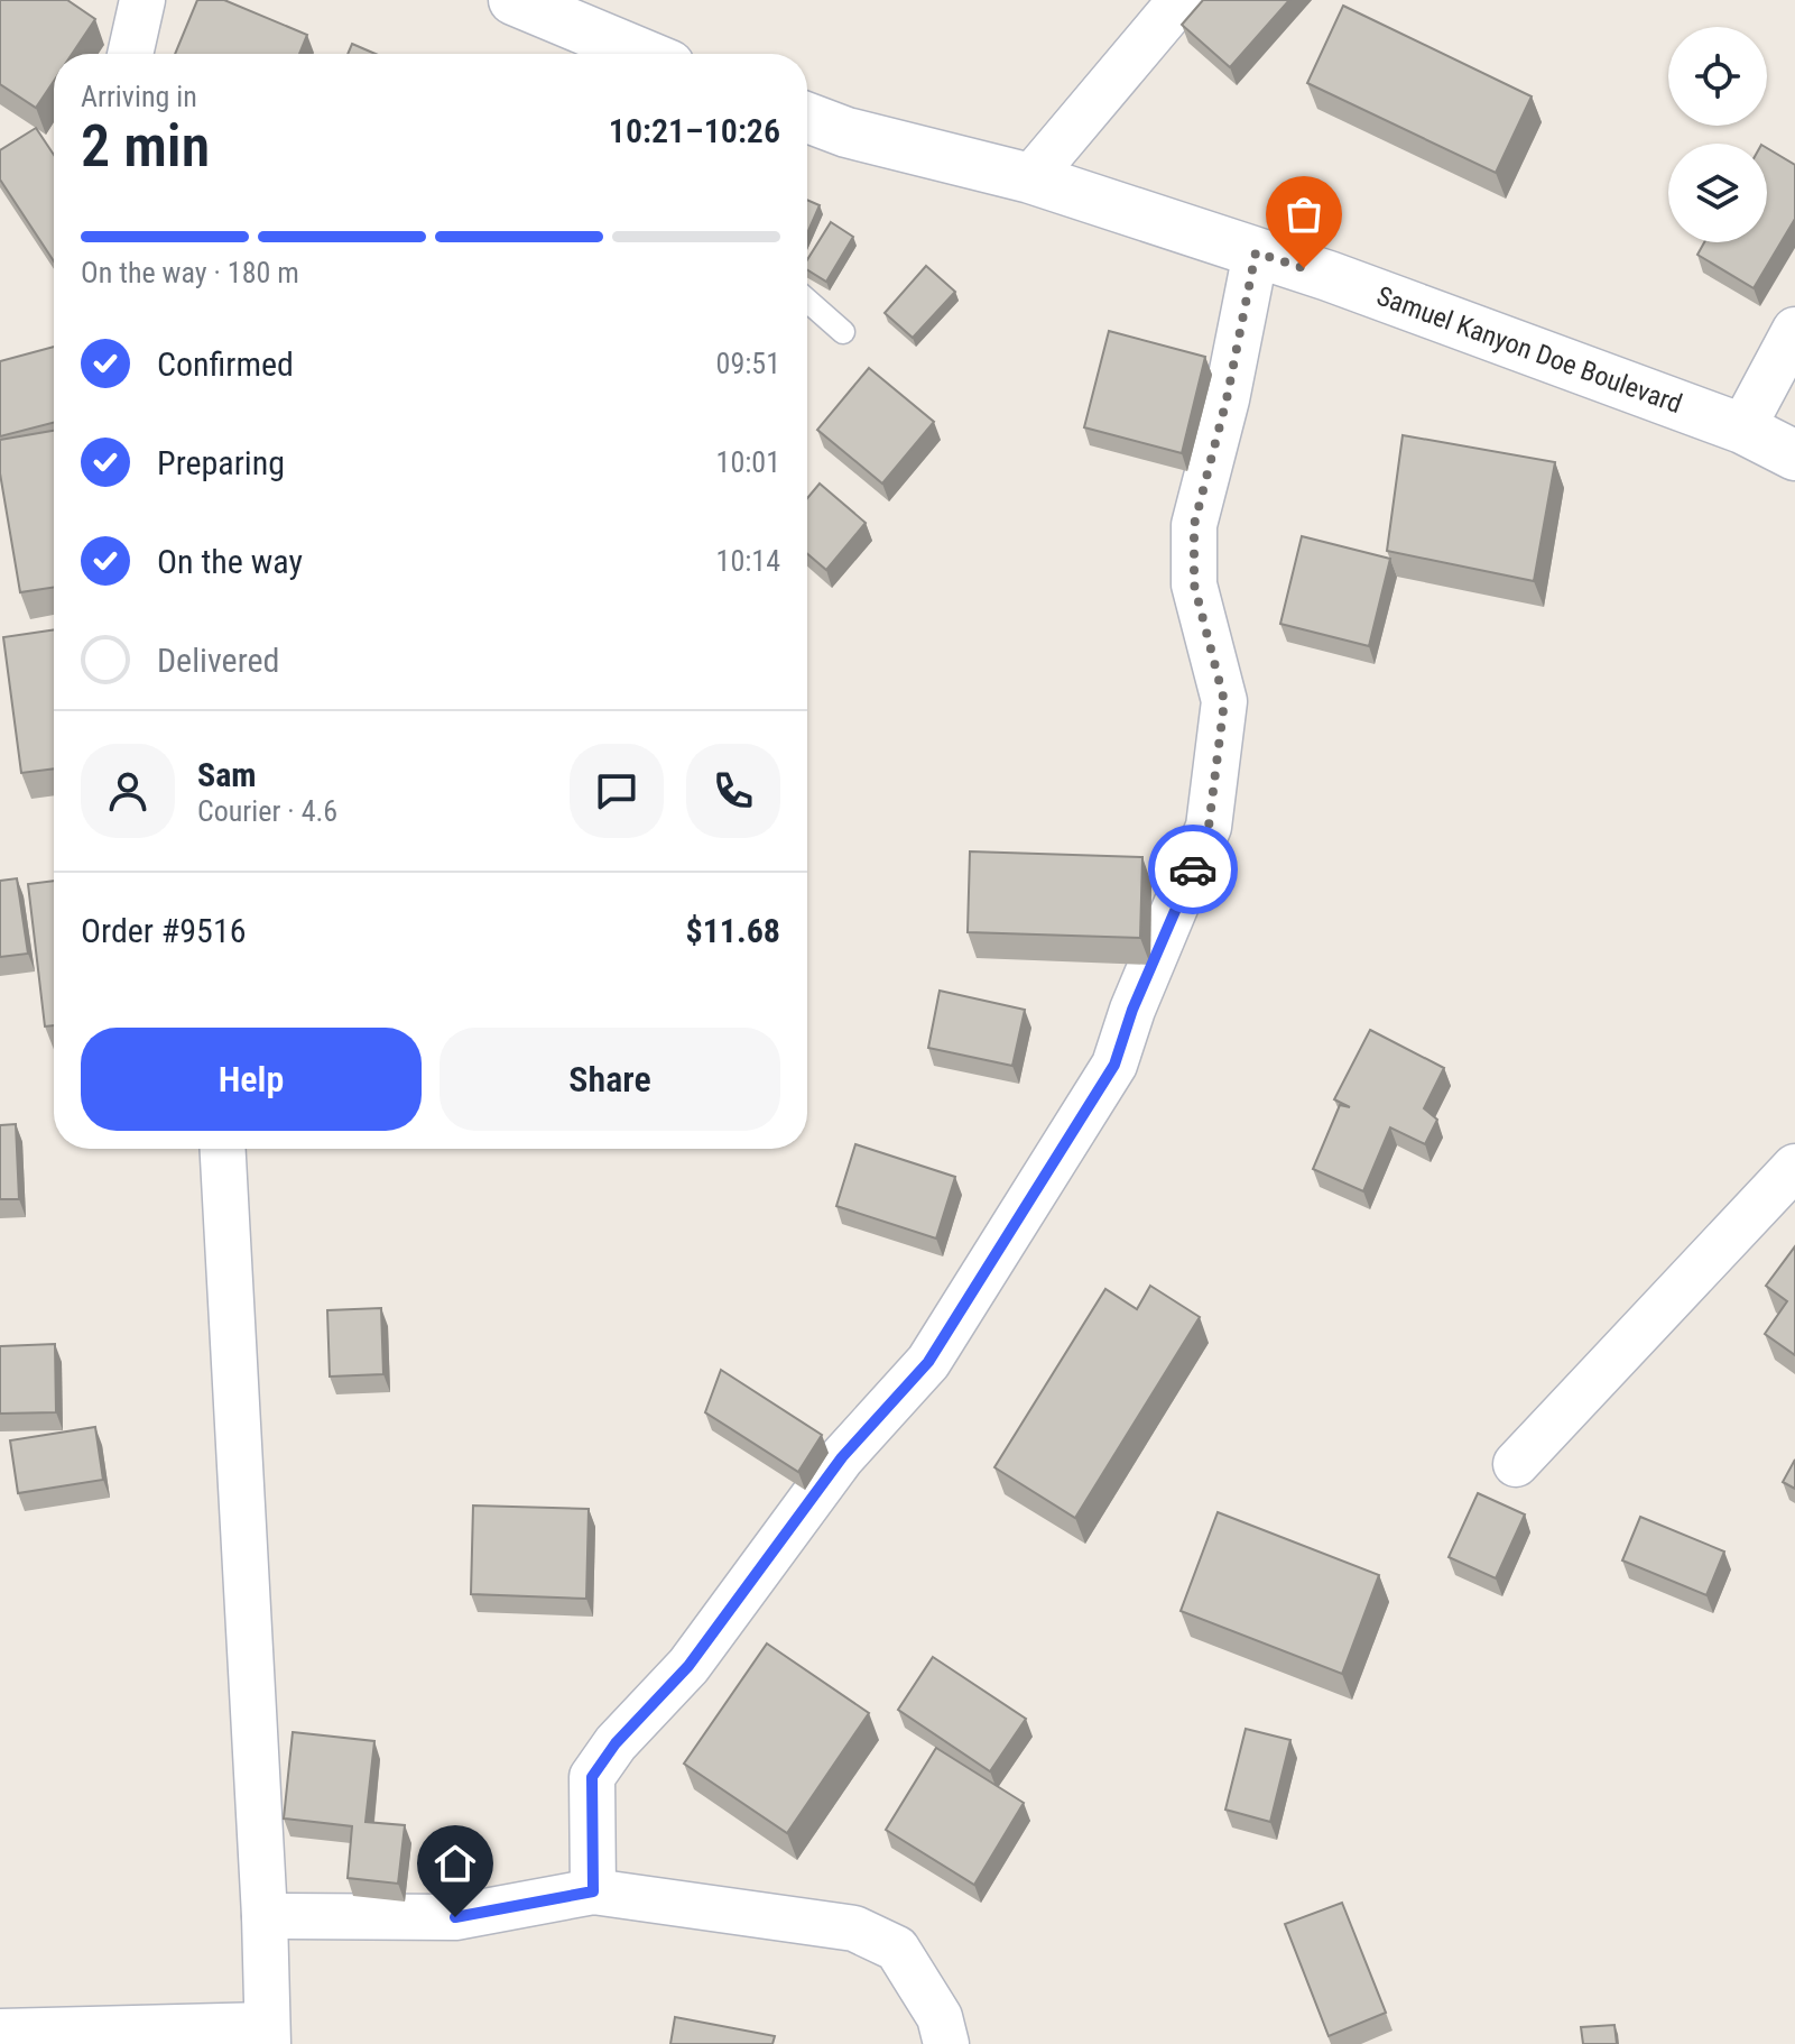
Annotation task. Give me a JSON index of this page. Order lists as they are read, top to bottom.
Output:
{
  "streets": {
    "street": ["Samuel Kanyon Doe Boulevard"]
  },
  "page": {
    "heading": ["2 min", "Arriving in", "10:21–10:26"],
    "panel": [
      "Sam",
      "Courier · 4.6",
      "Order #9516",
      "$11.68"
    ],
    "bar": "On the way · 180 m",
    "list": [
      ["Confirmed", "09:51"],
      ["Preparing", "10:01"],
      ["On the way", "10:14"],
      "Delivered"
    ],
    "buttons": ["Help", "Share"]
  }
}
